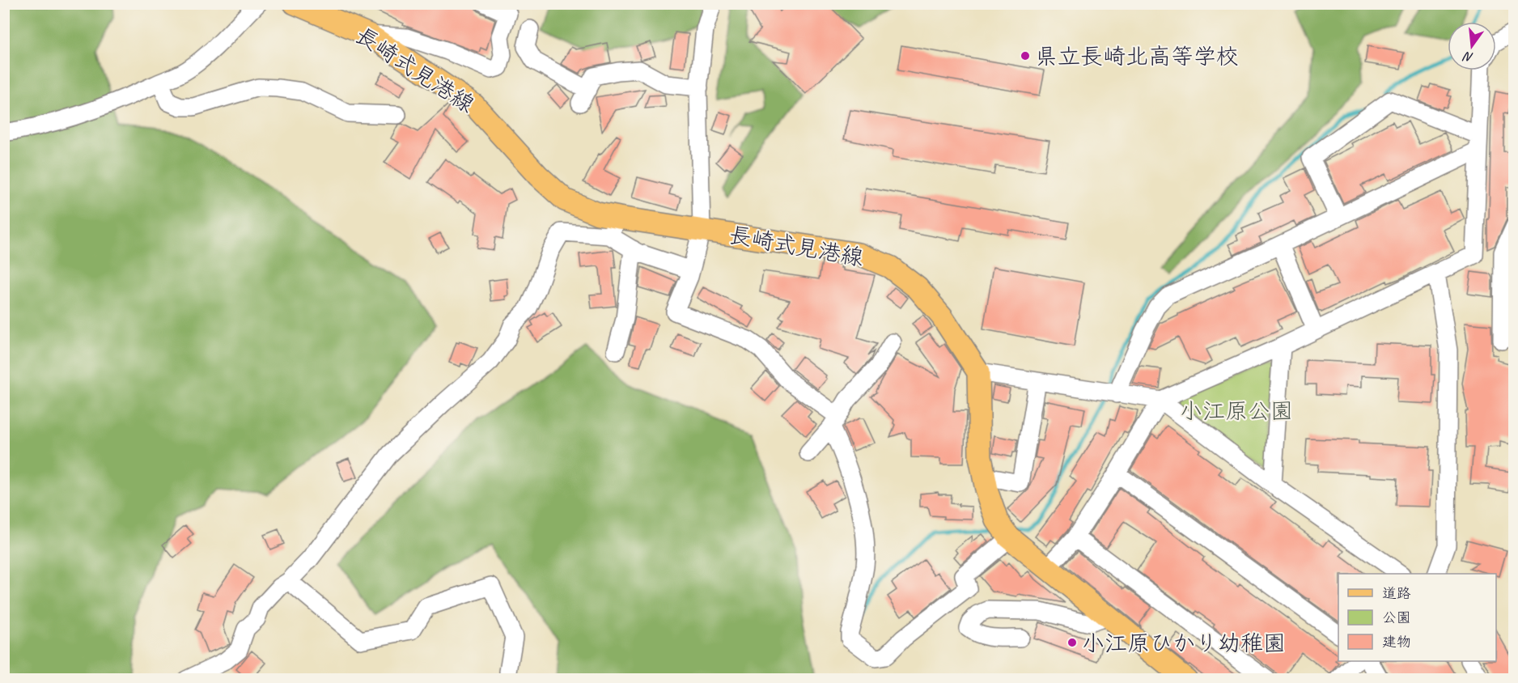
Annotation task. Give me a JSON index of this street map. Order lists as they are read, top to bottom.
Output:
{
  "streets": {
    "main road": ["長崎式見港線"]
  },
  "parks": ["小江原公園"],
  "places": ["県立長崎北高等学校", "小江原ひかり幼稚園"],
  "legend": ["道路", "公園", "建物"],
  "north": "bottom"
}
